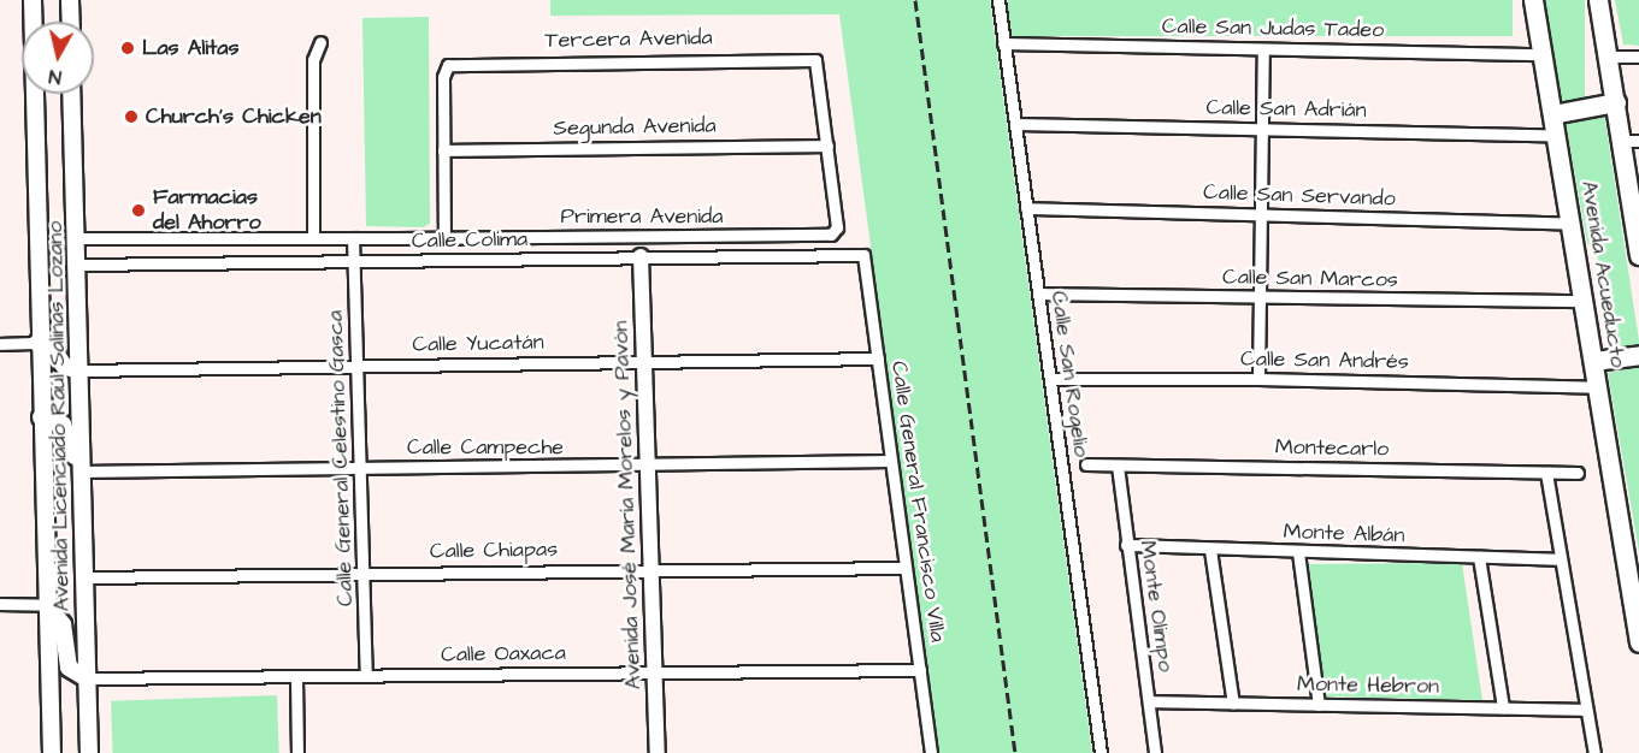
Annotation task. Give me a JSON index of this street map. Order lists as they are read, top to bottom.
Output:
{
  "streets": {
    "main road": ["Avenida Acueducto", "Avenida Licenciado Raúl Salinas Lozano"],
    "street": [
      "Calle San Judas Tadeo",
      "Tercera Avenida",
      "Calle San Adrián",
      "Segunda Avenida",
      "Calle San Servando",
      "Primera Avenida",
      "Calle Colima",
      "Calle San Marcos",
      "Calle Yucatán",
      "Calle San Andrés",
      "Calle San Rogelio",
      "Calle Campeche",
      "Montecarlo",
      "Calle General Celestino Gasca",
      "Calle General Francisco Villa",
      "Avenida José María Morelos y Pavón",
      "Monte Albán",
      "Calle Chiapas",
      "Monte Olimpo",
      "Calle Oaxaca",
      "Monte Hebron"
    ]
  },
  "crossings": [
    ["Calle San Judas Tadeo", "Avenida Acueducto"],
    ["Calle San Judas Tadeo", "Calle San Rogelio"],
    ["Tercera Avenida", "Segunda Avenida"],
    ["Tercera Avenida", "Primera Avenida"],
    ["Calle San Adrián", "Avenida Acueducto"],
    ["Calle San Adrián", "Calle San Rogelio"],
    ["Segunda Avenida", "Primera Avenida"],
    ["Calle San Servando", "Avenida Acueducto"],
    ["Calle San Servando", "Calle San Rogelio"],
    ["Primera Avenida", "Avenida Licenciado Raúl Salinas Lozano"],
    ["Primera Avenida", "Calle General Celestino Gasca"],
    ["Calle Colima", "Avenida Licenciado Raúl Salinas Lozano"],
    ["Calle Colima", "Calle General Celestino Gasca"],
    ["Calle Colima", "Calle General Francisco Villa"],
    ["Calle Colima", "Avenida José María Morelos y Pavón"],
    ["Avenida Acueducto", "Calle San Marcos"],
    ["Avenida Acueducto", "Calle San Andrés"],
    ["Calle San Marcos", "Calle San Rogelio"],
    ["Calle Yucatán", "Avenida Licenciado Raúl Salinas Lozano"],
    ["Calle Yucatán", "Calle General Celestino Gasca"],
    ["Calle Yucatán", "Calle General Francisco Villa"],
    ["Calle Yucatán", "Avenida José María Morelos y Pavón"],
    ["Calle San Andrés", "Calle San Rogelio"],
    ["Avenida Licenciado Raúl Salinas Lozano", "Calle Campeche"],
    ["Avenida Licenciado Raúl Salinas Lozano", "Calle Chiapas"],
    ["Avenida Licenciado Raúl Salinas Lozano", "Calle Oaxaca"],
    ["Calle Campeche", "Calle General Celestino Gasca"],
    ["Calle Campeche", "Calle General Francisco Villa"],
    ["Calle Campeche", "Avenida José María Morelos y Pavón"],
    ["Montecarlo", "Monte Olimpo"],
    ["Calle General Celestino Gasca", "Calle Chiapas"],
    ["Calle General Celestino Gasca", "Calle Oaxaca"],
    ["Calle General Francisco Villa", "Calle Chiapas"],
    ["Calle General Francisco Villa", "Calle Oaxaca"],
    ["Avenida José María Morelos y Pavón", "Calle Chiapas"],
    ["Avenida José María Morelos y Pavón", "Calle Oaxaca"],
    ["Monte Albán", "Monte Olimpo"],
    ["Monte Olimpo", "Monte Hebron"]
  ],
  "places": ["Las Alitas", "Church's Chicken", "Farmacias del Ahorro"],
  "north": "bottom"
}
